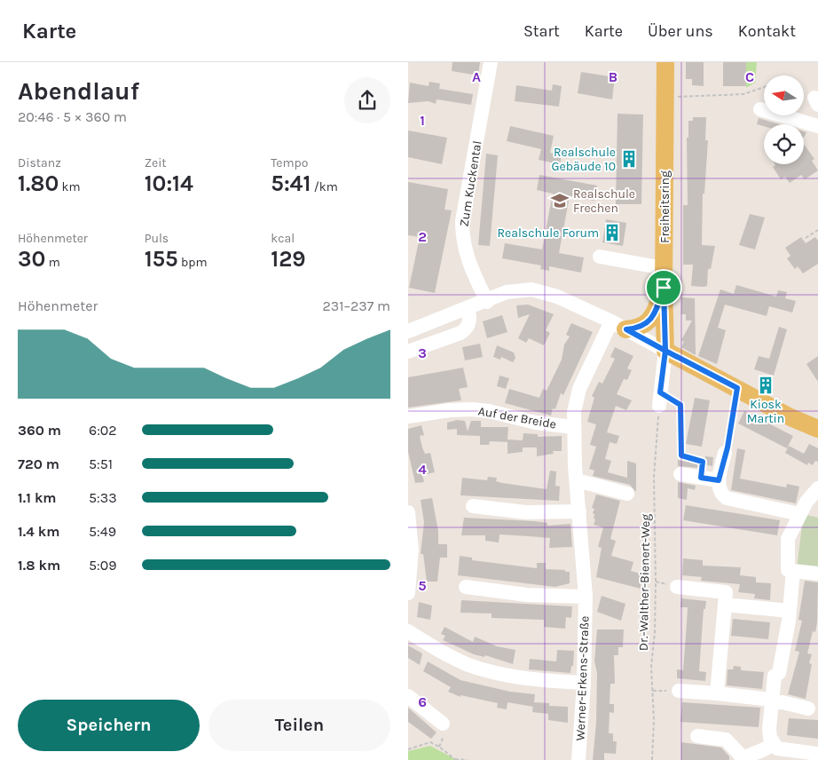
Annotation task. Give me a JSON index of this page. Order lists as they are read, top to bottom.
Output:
{
  "streets": {
    "main road": ["Freiheitsring"],
    "street": ["Zum Kuckental", "Auf der Breide", "Werner-Erkens-Straße"],
    "path": ["Dr.-Walther-Bienert-Weg"]
  },
  "crossings": [
    ["Auf der Breide", "Werner-Erkens-Straße"]
  ],
  "places": {
    "building": ["Realschule Gebäude 10", "Realschule Forum", "Kiosk Martin"],
    "school or university": ["Realschule Frechen"]
  },
  "north": "left",
  "page": {
    "header": "Karte",
    "nav": [
      "Start",
      "Karte",
      "Über uns",
      "Kontakt"
    ],
    "heading": ["Abendlauf", "20:46 · 5 × 360 m"],
    "stats": [
      ["Distanz", "1.80 km"],
      ["Zeit", "10:14"],
      ["Tempo", "5:41 /km"],
      ["Höhenmeter", "30 m"],
      ["Puls", "155 bpm"],
      ["kcal", "129"]
    ],
    "chart": ["Höhenmeter", "231–237 m"],
    "list": [
      {
        "name": "360 m",
        "note": "6:02"
      },
      {
        "name": "720 m",
        "note": "5:51"
      },
      {
        "name": "1.1 km",
        "note": "5:33"
      },
      {
        "name": "1.4 km",
        "note": "5:49"
      },
      {
        "name": "1.8 km",
        "note": "5:09"
      }
    ],
    "buttons": ["Speichern", "Teilen"]
  },
  "grid": {
    "columns": ["A", "B", "C"],
    "rows": [
      "1",
      "2",
      "3",
      "4",
      "5",
      "6"
    ]
  }
}
